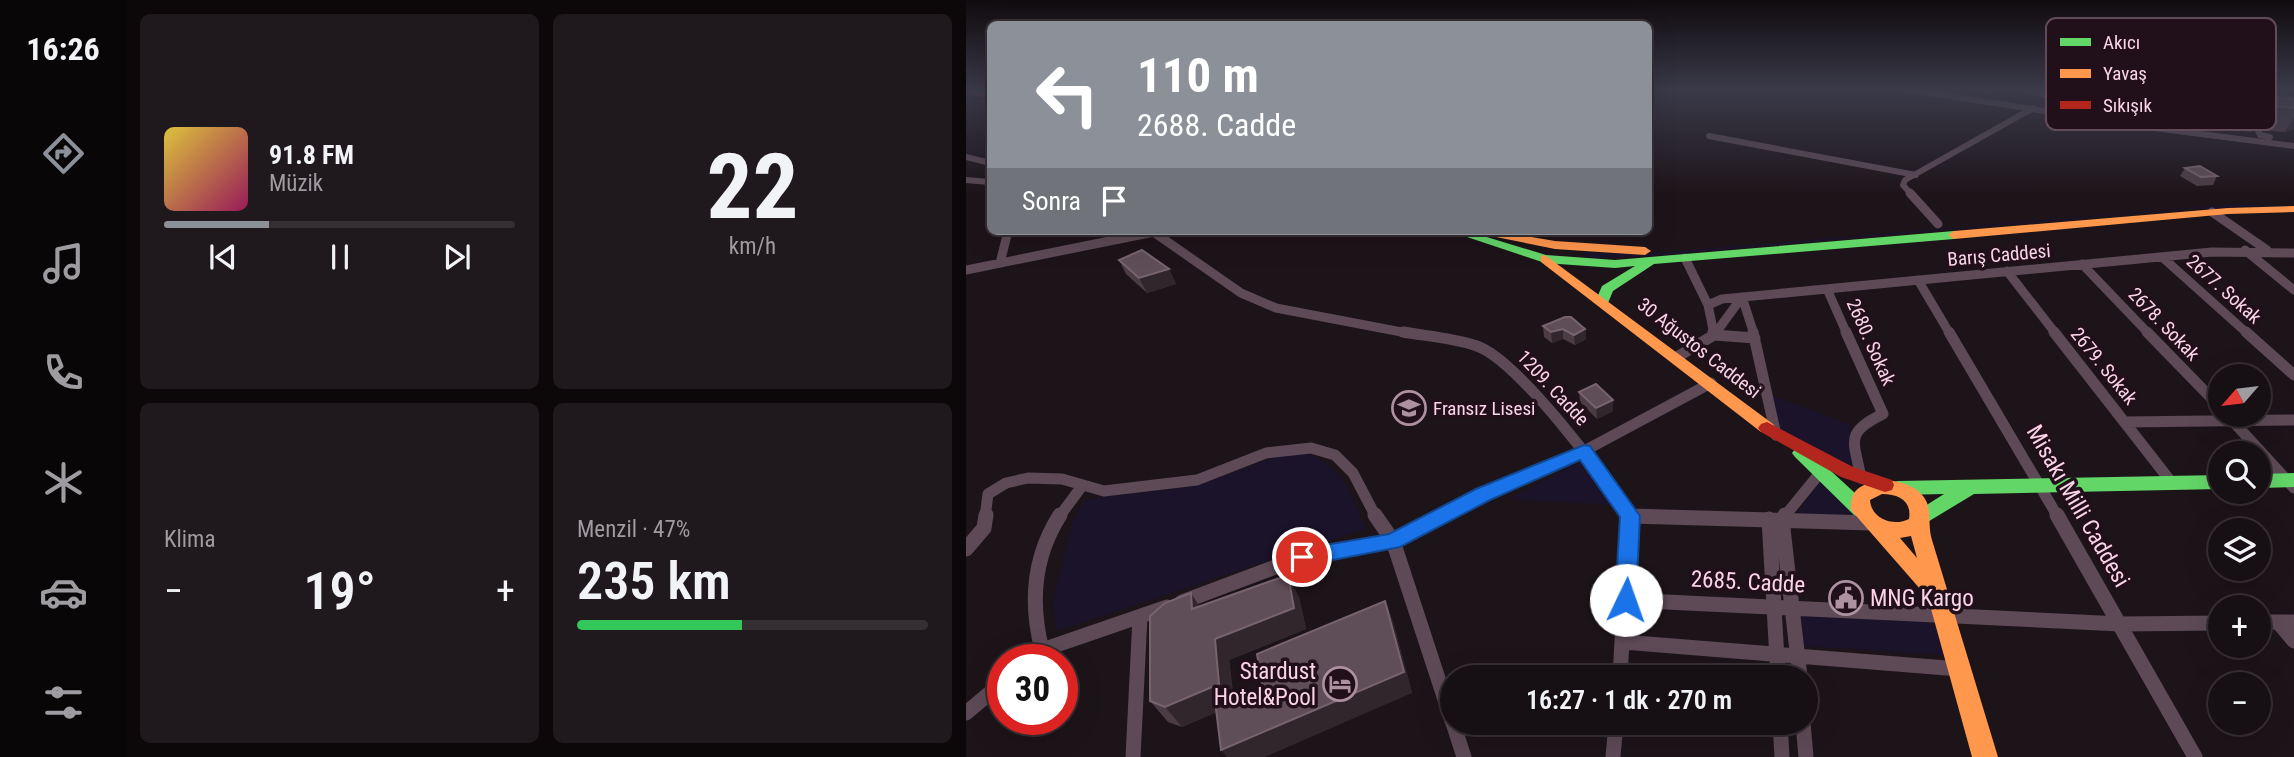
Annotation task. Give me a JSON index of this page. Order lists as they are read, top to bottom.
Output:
{
  "streets": {
    "main road": ["30 Ağustos Caddesi"],
    "street": [
      "Barış Caddesi",
      "2677. Sokak",
      "2678. Sokak",
      "2680. Sokak",
      "2679. Sokak",
      "1209. Cadde",
      "Misakı Milli Caddesi",
      "2685. Cadde"
    ]
  },
  "crossings": [
    ["Barış Caddesi", "2677. Sokak"],
    ["Barış Caddesi", "2678. Sokak"],
    ["Barış Caddesi", "2680. Sokak"],
    ["Barış Caddesi", "2679. Sokak"],
    ["Barış Caddesi", "Misakı Milli Caddesi"],
    ["Misakı Milli Caddesi", "2685. Cadde"]
  ],
  "places": {
    "school or university": ["Fransız Lisesi"],
    "public building": ["MNG Kargo"],
    "hotel": ["Stardust Hotel&Pool"]
  },
  "legend": ["Akıcı", "Yavaş", "Sıkışık"],
  "north": "bottom left",
  "page": {
    "tabs": "16:26",
    "tile": [
      ["22", "km/h"],
      "Klima",
      ["Menzil · 47%", "235 km"]
    ],
    "turn": ["110 m", "2688. Cadde"],
    "song": ["91.8 FM", "Müzik"],
    "then": "Sonra",
    "map_buttons": ["+", "−"],
    "heat": ["−", "19°", "+"],
    "limit": "30",
    "trip": "16:27 · 1 dk · 270 m"
  }
}
